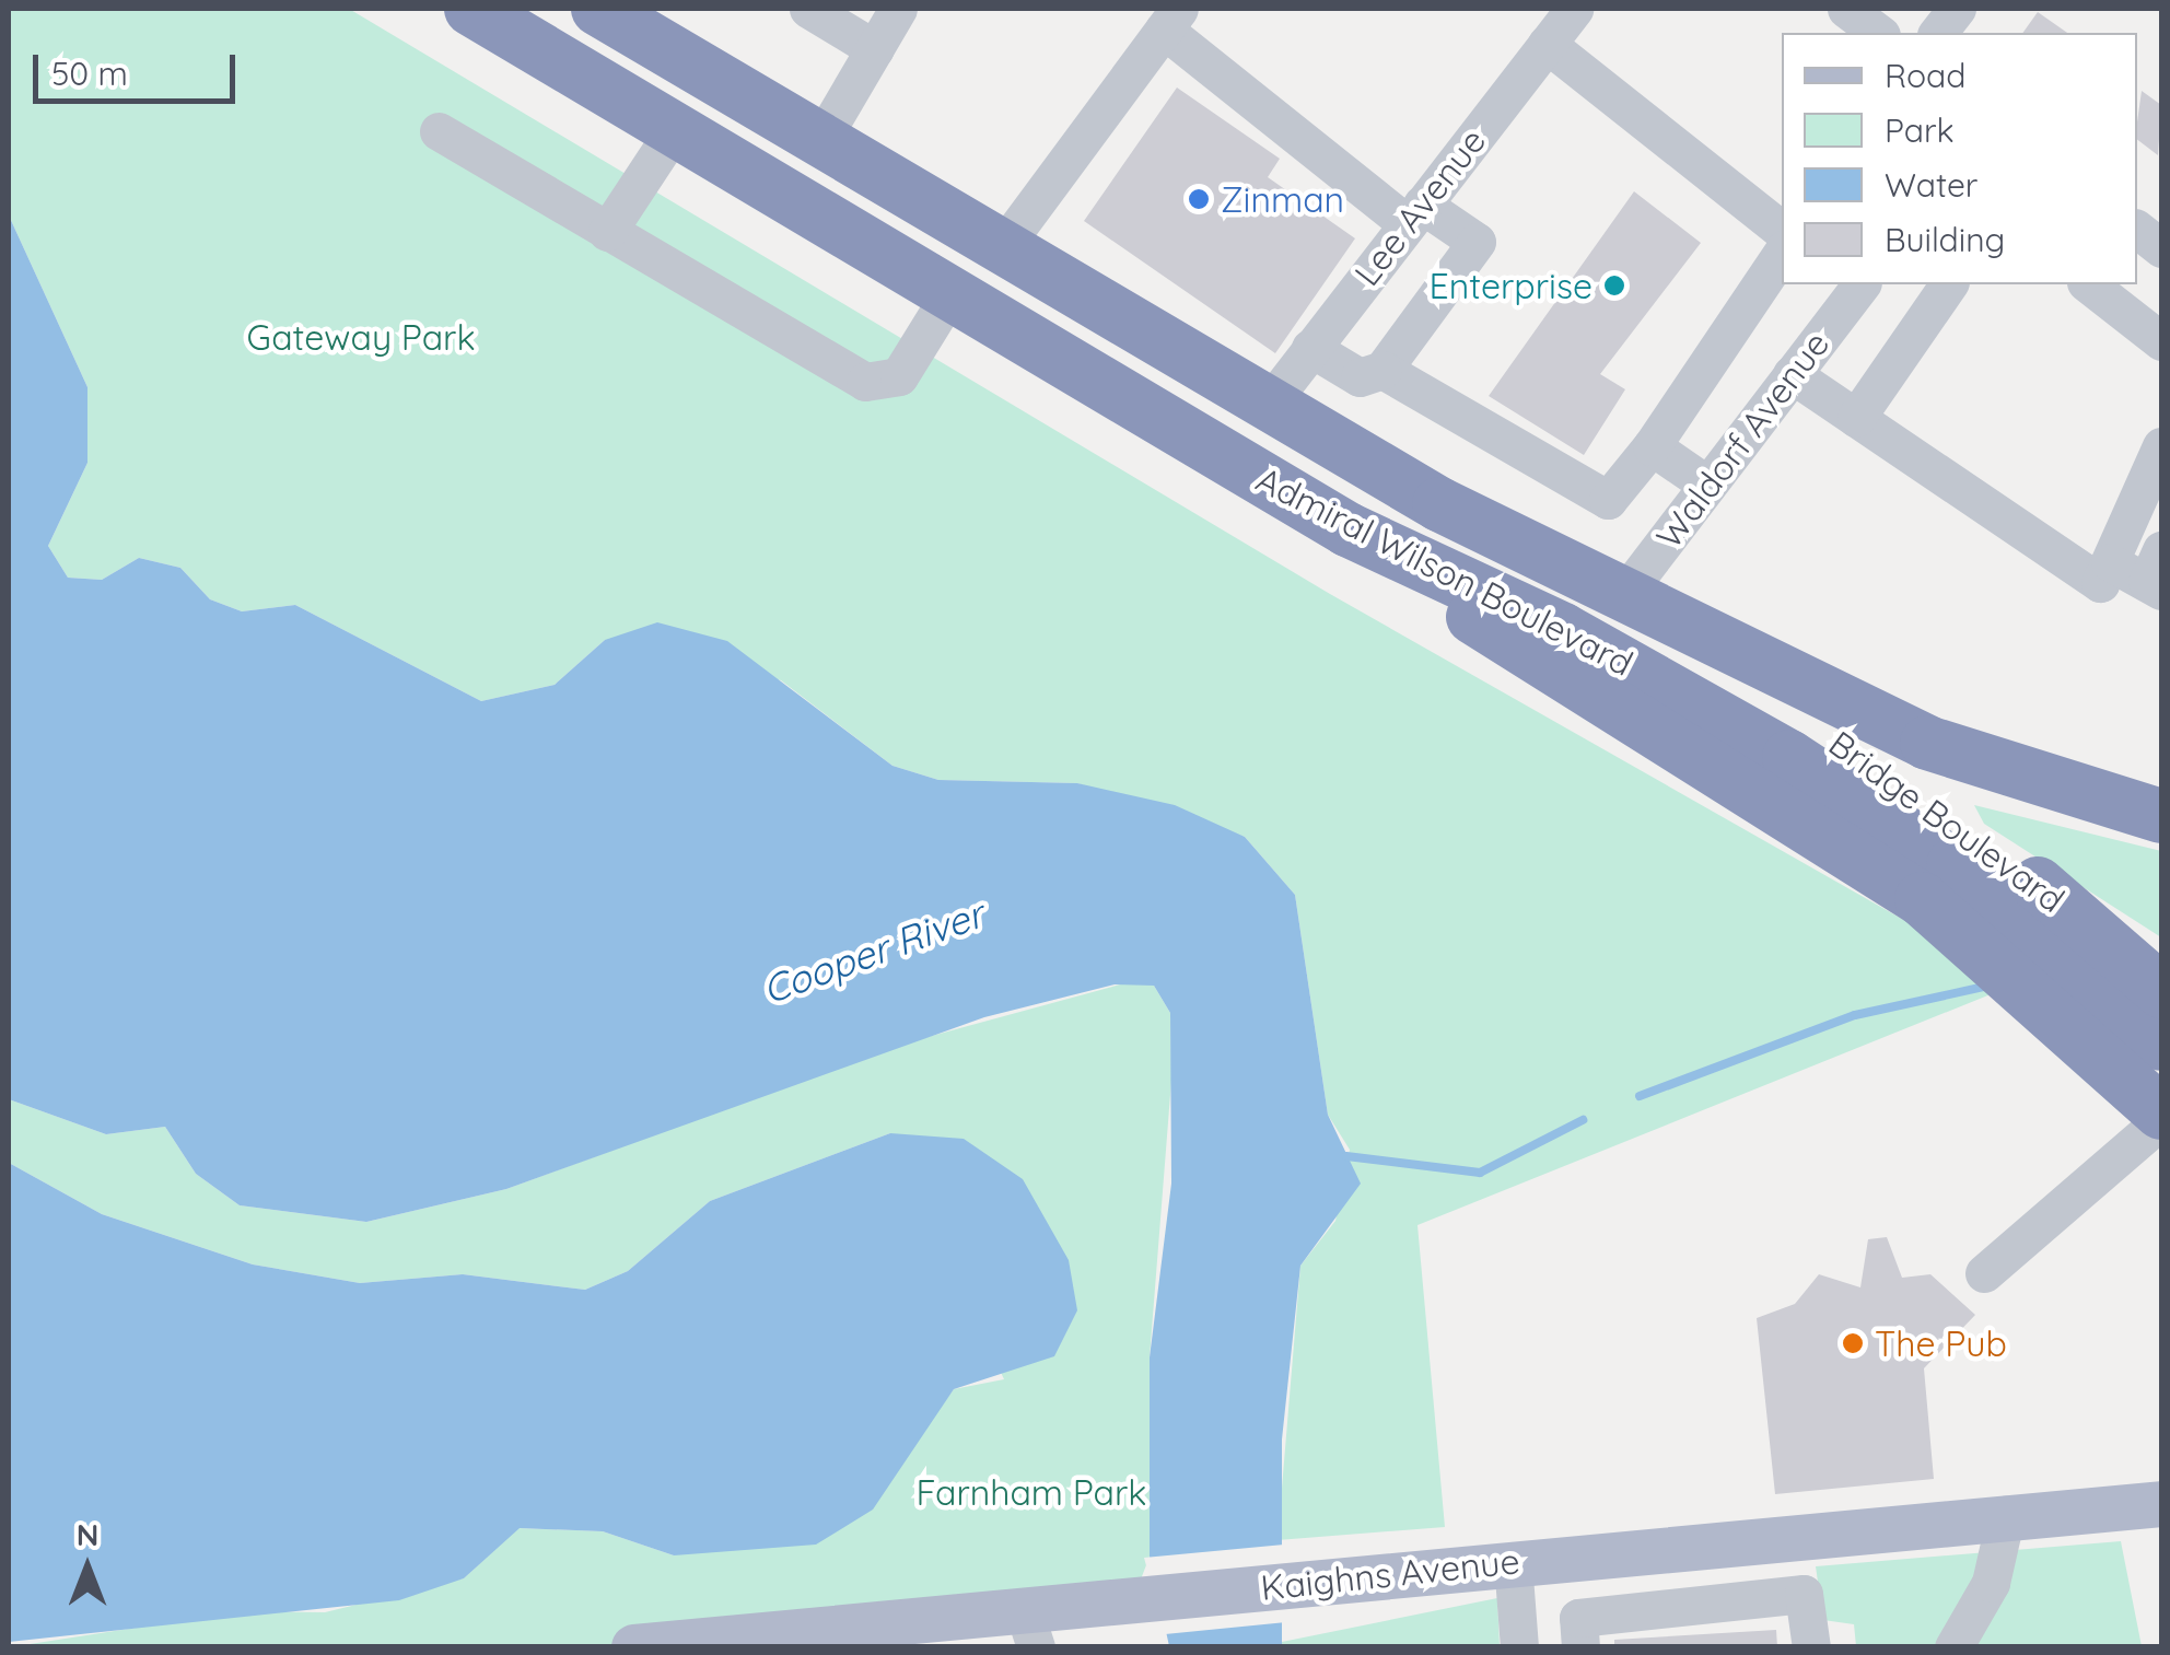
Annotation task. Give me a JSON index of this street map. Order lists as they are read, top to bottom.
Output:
{
  "streets": {
    "highway": ["Admiral Wilson Boulevard", "Bridge Boulevard"],
    "main road": ["Kaighns Avenue"],
    "street": ["Lee Avenue", "Waldorf Avenue"]
  },
  "crossings": [
    ["Lee Avenue", "Admiral Wilson Boulevard"],
    ["Waldorf Avenue", "Admiral Wilson Boulevard"],
    ["Admiral Wilson Boulevard", "Bridge Boulevard"]
  ],
  "water": ["Cooper River"],
  "parks": ["Gateway Park", "Farnham Park"],
  "places": ["Zinman", "Enterprise", "The Pub"],
  "legend": [
    "Road",
    "Park",
    "Water",
    "Building"
  ],
  "scale_bar": "50 m",
  "north": "top"
}
